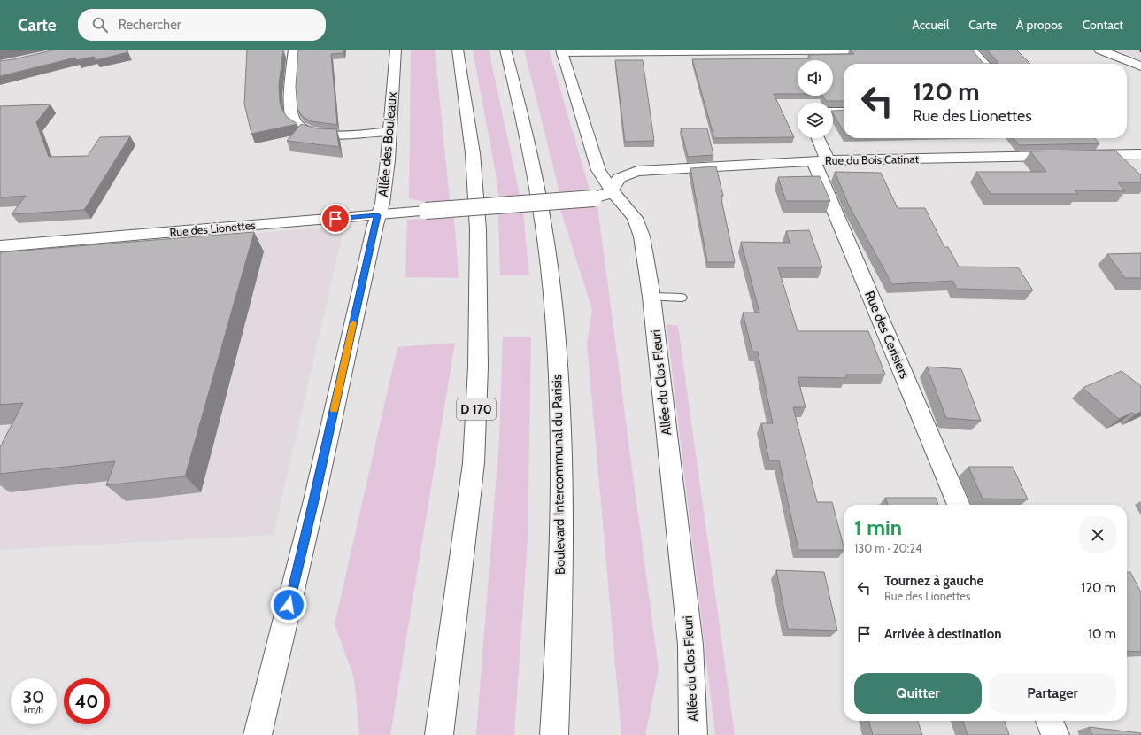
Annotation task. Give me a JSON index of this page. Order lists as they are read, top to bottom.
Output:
{
  "streets": {
    "main road": [
      "Allée des Bouleaux",
      "Rue du Bois Catinat",
      "Rue des Lionettes",
      "Rue des Cerisiers",
      "Allée du Clos Fleuri",
      "D 170",
      "Boulevard Intercommunal du Parisis"
    ]
  },
  "crossings": [
    ["Allée des Bouleaux", "Rue des Lionettes"],
    ["Rue du Bois Catinat", "Rue des Lionettes"],
    ["Rue du Bois Catinat", "Rue des Cerisiers"],
    ["Rue du Bois Catinat", "Allée du Clos Fleuri"],
    ["Rue des Lionettes", "Allée du Clos Fleuri"]
  ],
  "page": {
    "header": "Carte",
    "search": "Rechercher",
    "nav": [
      "Accueil",
      "Carte",
      "À propos",
      "Contact"
    ],
    "turn": ["120 m", "Rue des Lionettes"],
    "heading": ["1 min", "130 m · 20:24"],
    "list": [
      {
        "name": "Tournez à gauche",
        "note": "Rue des Lionettes",
        "value": "120 m"
      },
      {
        "name": "Arrivée à destination",
        "value": "10 m"
      }
    ],
    "buttons": ["Quitter", "Partager"],
    "speed": "30 km/h",
    "limit": "40"
  }
}
